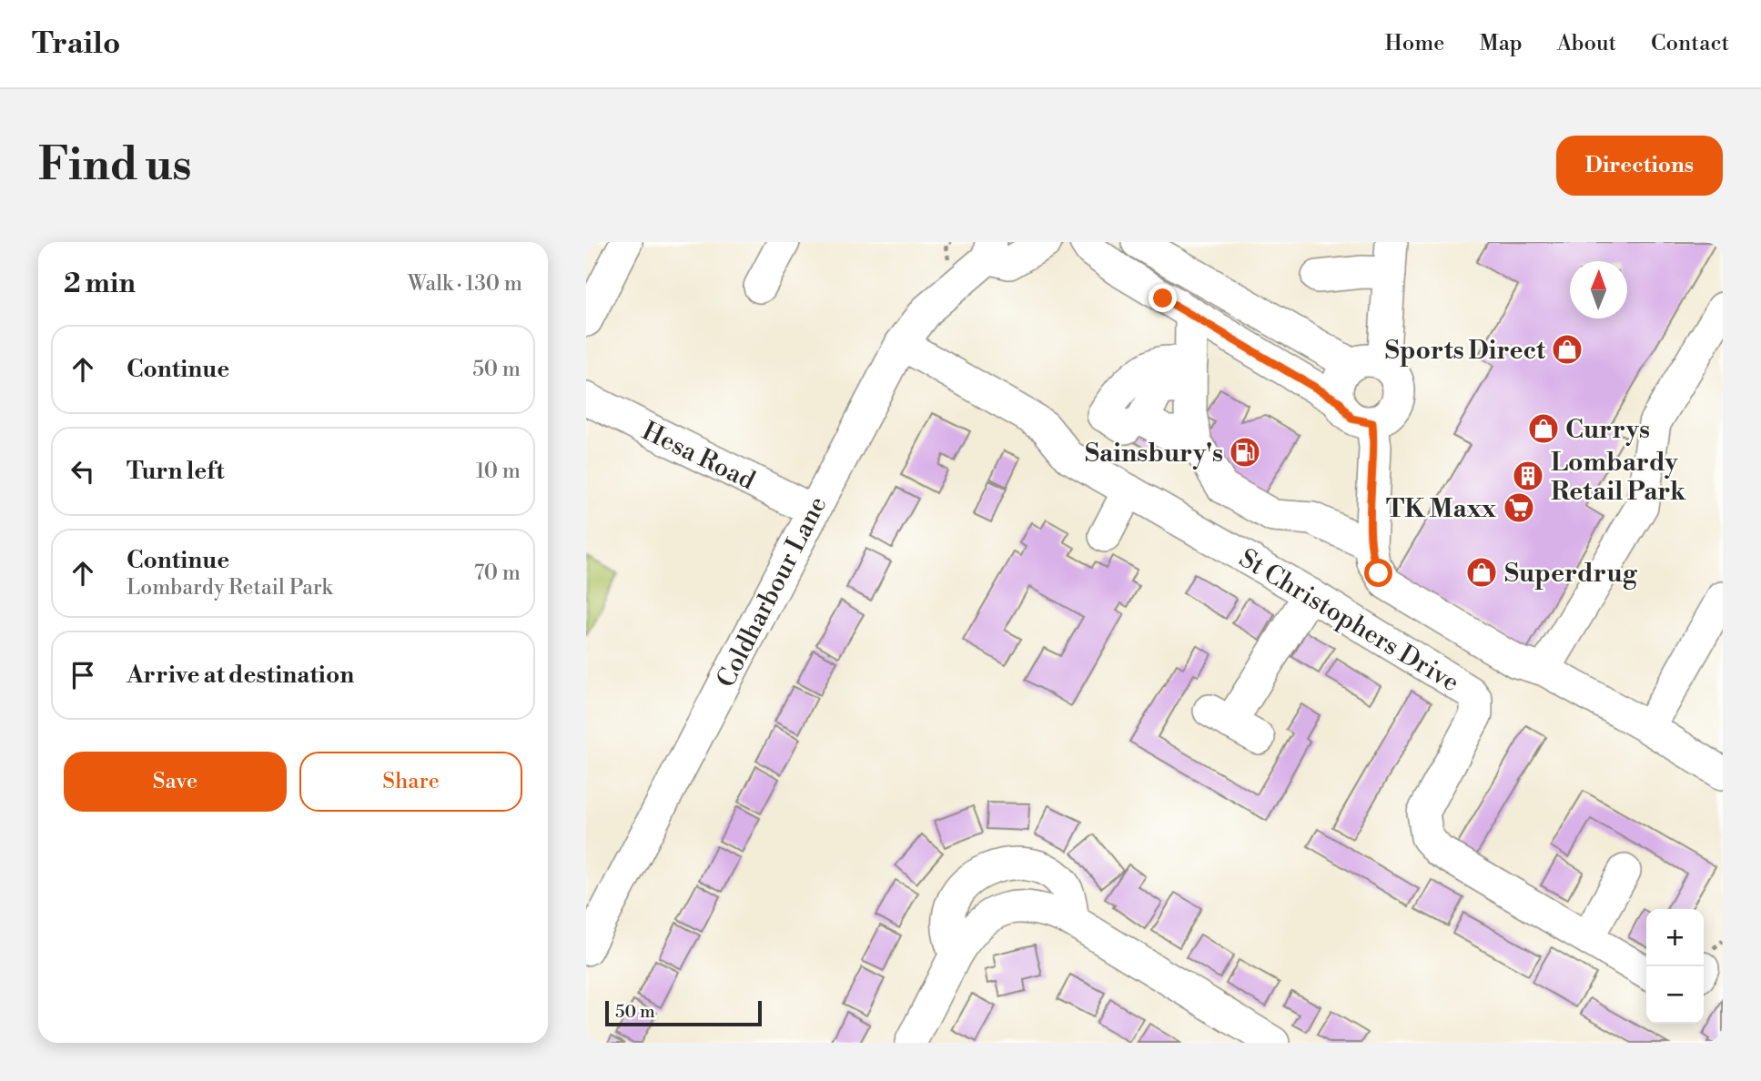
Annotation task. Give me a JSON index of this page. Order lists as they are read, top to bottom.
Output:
{
  "streets": {
    "street": ["Hesa Road", "Coldharbour Lane", "St Christophers Drive"]
  },
  "crossings": [
    ["Hesa Road", "Coldharbour Lane"],
    ["Coldharbour Lane", "St Christophers Drive"]
  ],
  "places": {
    "shop": ["Sports Direct", "Currys", "Superdrug"],
    "fuel station": ["Sainsbury's"],
    "building": ["Lombardy Retail Park"],
    "supermarket": ["TK Maxx"]
  },
  "scale_bar": "50 m",
  "north": "top",
  "page": {
    "header": "Trailo",
    "nav": [
      "Home",
      "Map",
      "About",
      "Contact"
    ],
    "buttons": [
      "Directions",
      ["Save", "Share"]
    ],
    "title": "Find us",
    "heading": ["2 min", "Walk · 130 m"],
    "list": [
      ["Continue", "50 m"],
      ["Turn left", "10 m"],
      ["Continue", "Lombardy Retail Park", "70 m"],
      "Arrive at destination"
    ],
    "map_buttons": ["+", "−"],
    "scale": "50 m"
  }
}
